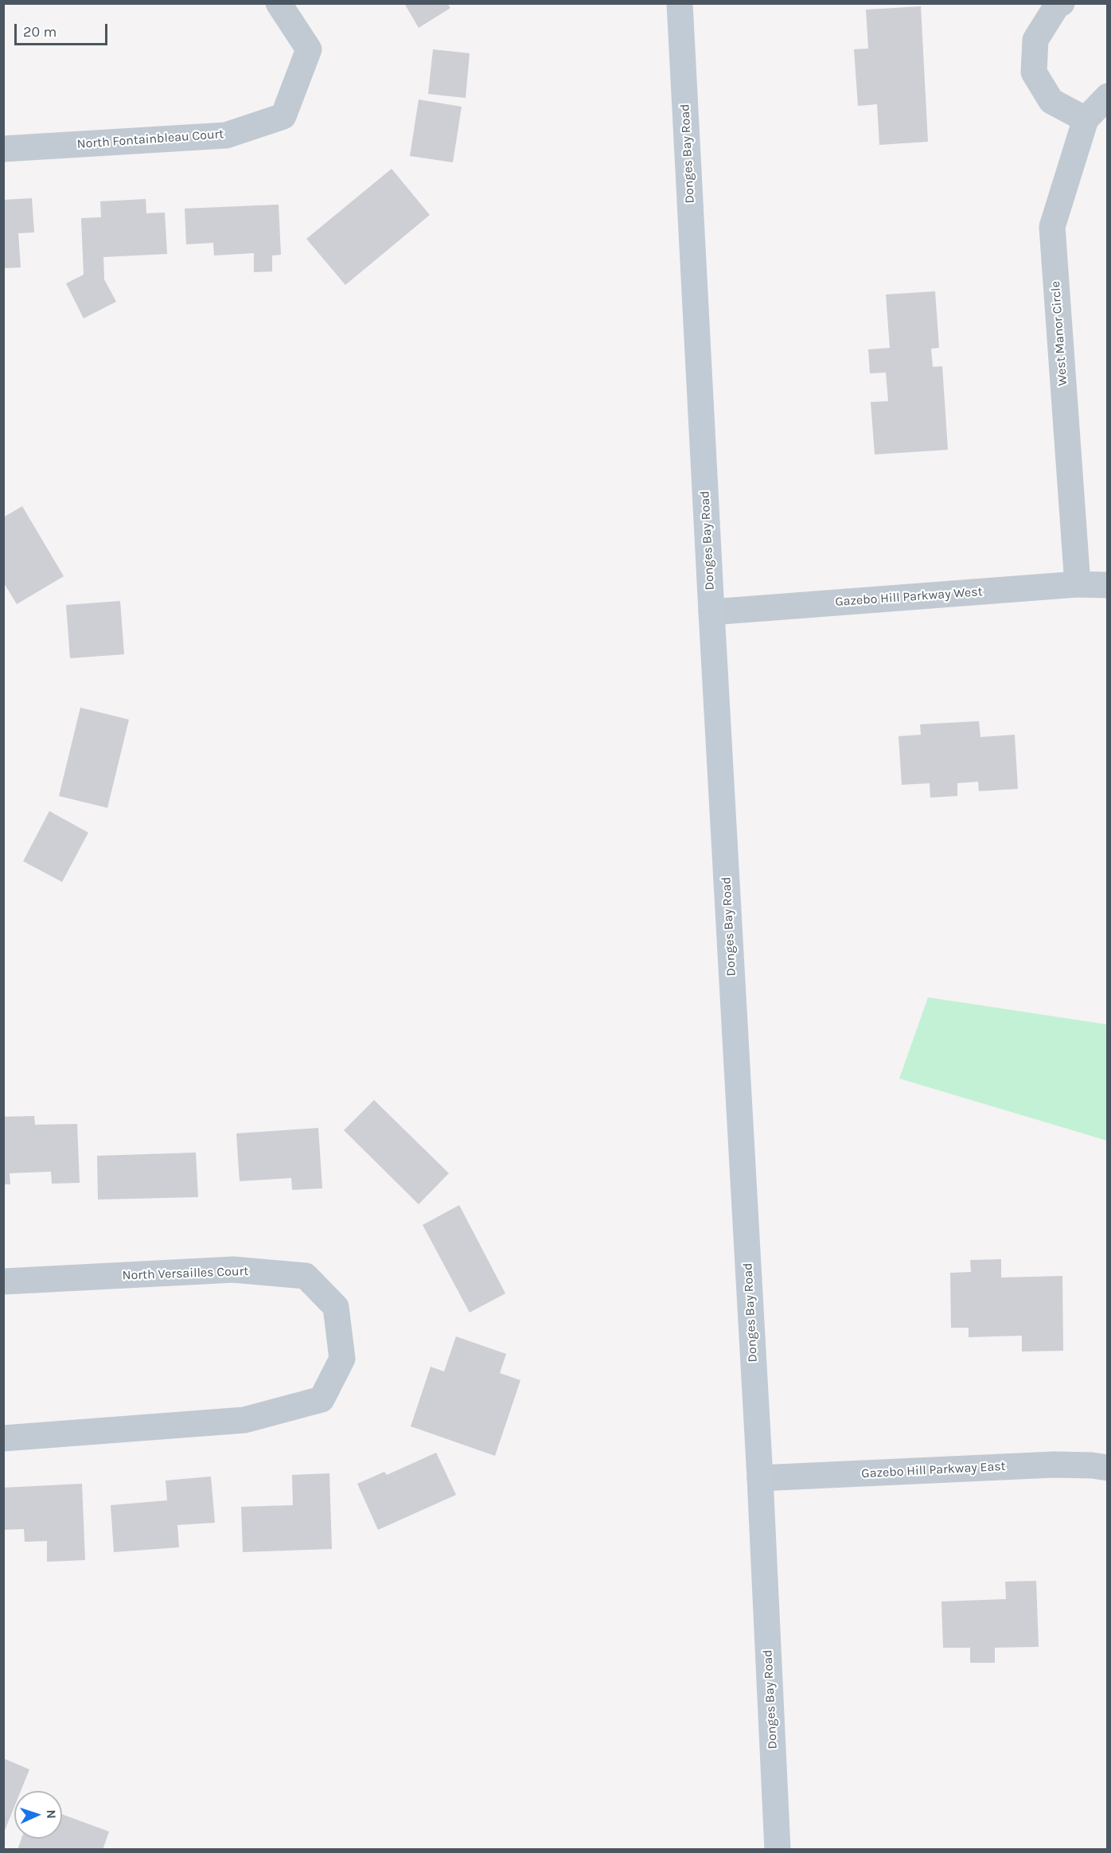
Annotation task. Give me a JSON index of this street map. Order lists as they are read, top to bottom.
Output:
{
  "streets": {
    "street": [
      "North Fontainbleau Court",
      "Donges Bay Road",
      "West Manor Circle",
      "Gazebo Hill Parkway West",
      "North Versailles Court",
      "Gazebo Hill Parkway East"
    ]
  },
  "crossings": [
    ["Donges Bay Road", "Gazebo Hill Parkway West"],
    ["Donges Bay Road", "Gazebo Hill Parkway East"],
    ["West Manor Circle", "Gazebo Hill Parkway West"]
  ],
  "scale_bar": "20 m",
  "north": "right"
}
